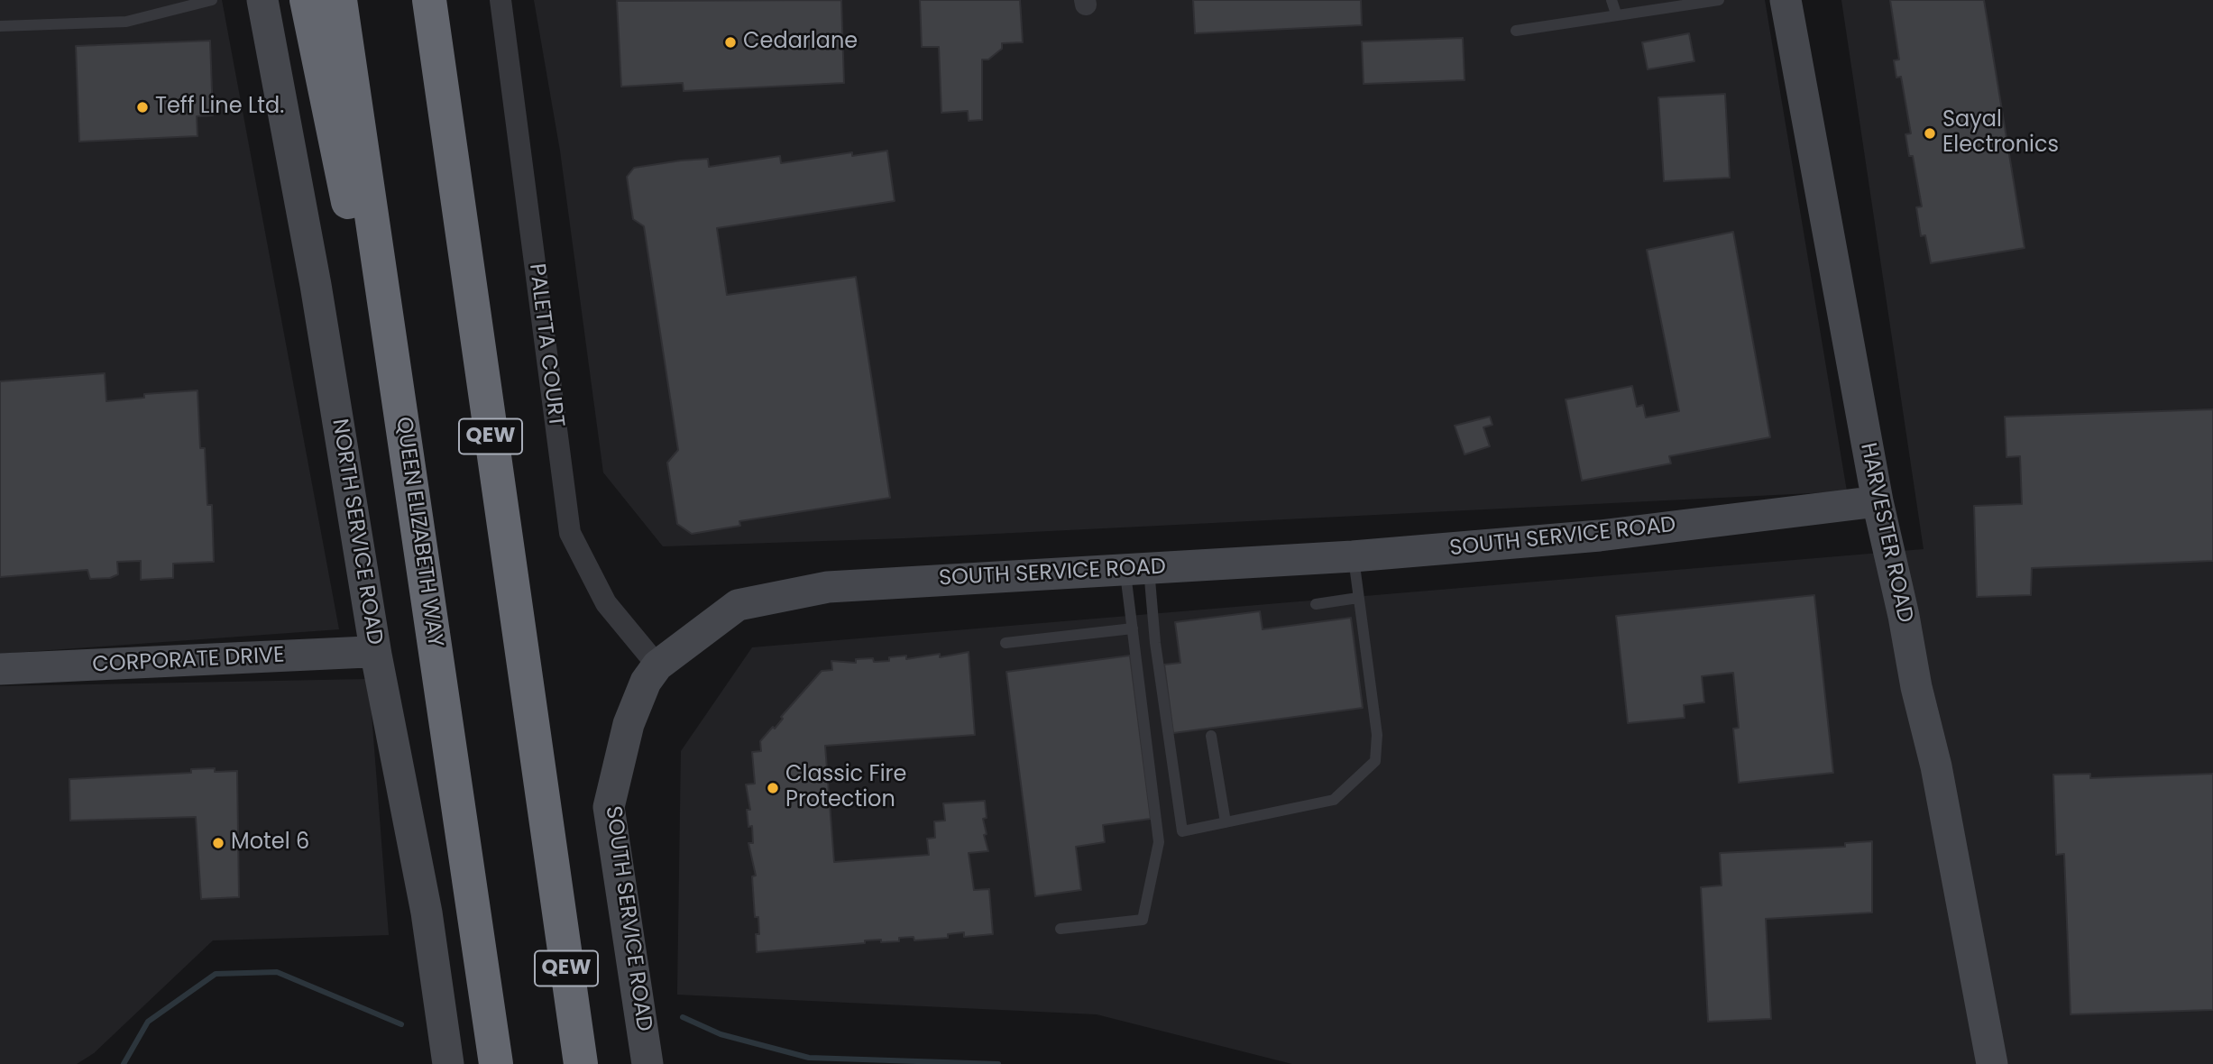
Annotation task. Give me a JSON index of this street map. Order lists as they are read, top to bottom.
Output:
{
  "streets": {
    "highway": ["QEW", "QUEEN ELIZABETH WAY"],
    "street": [
      "PALETTA COURT",
      "NORTH SERVICE ROAD",
      "HARVESTER ROAD",
      "SOUTH SERVICE ROAD",
      "CORPORATE DRIVE"
    ]
  },
  "crossings": [
    ["PALETTA COURT", "SOUTH SERVICE ROAD"],
    ["NORTH SERVICE ROAD", "CORPORATE DRIVE"],
    ["HARVESTER ROAD", "SOUTH SERVICE ROAD"]
  ],
  "places": [
    "Cedarlane",
    "Teff Line Ltd.",
    "Sayal Electronics",
    "Classic Fire Protection",
    "Motel 6"
  ]
}
